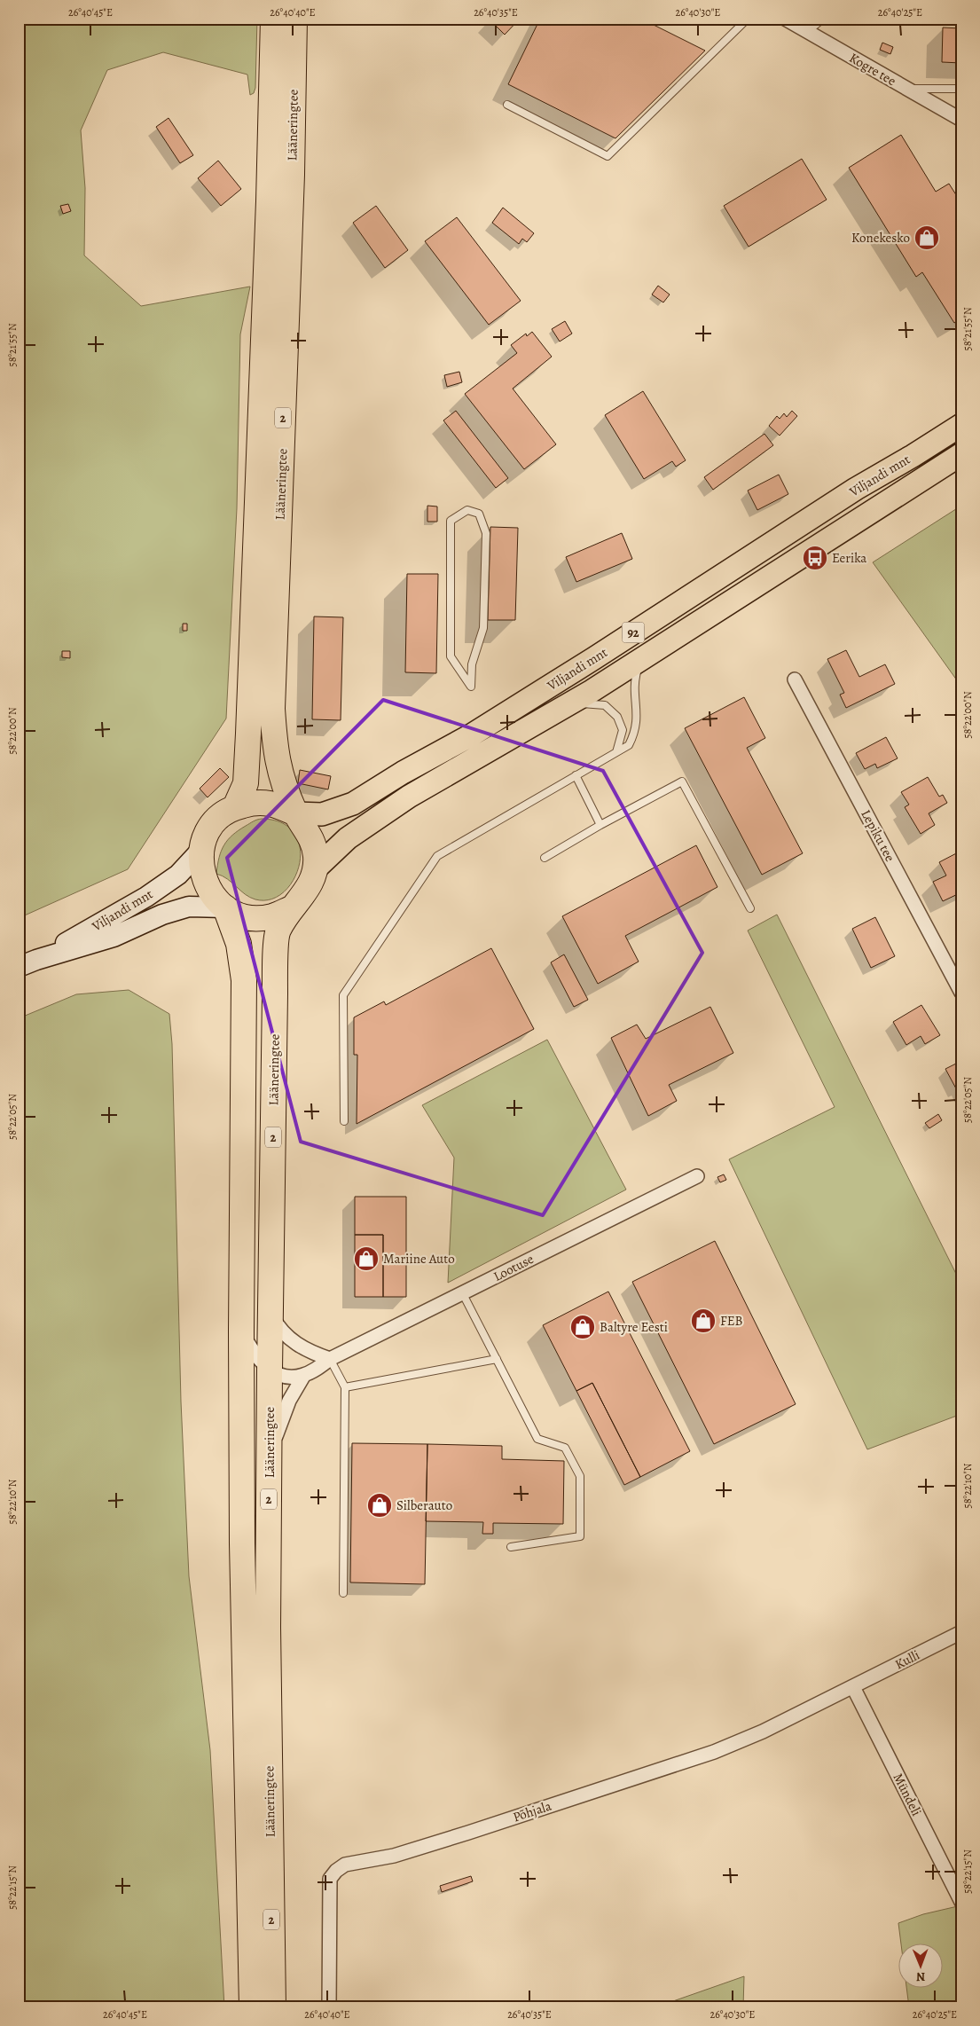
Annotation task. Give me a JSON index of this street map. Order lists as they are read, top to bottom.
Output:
{
  "streets": {
    "highway": ["Lääneringtee", "2"],
    "main road": ["Viljandi mnt", "92"],
    "street": [
      "Kogre tee",
      "Lepiku tee",
      "Lootuse",
      "Kulli",
      "Mündeli",
      "Põhjala"
    ]
  },
  "crossings": [
    ["Lääneringtee", "Viljandi mnt"],
    ["Kulli", "Mündeli"],
    ["Kulli", "Põhjala"],
    ["Mündeli", "Põhjala"]
  ],
  "places": {
    "shop": [
      "Konekesko",
      "Mariine Auto",
      "FEB",
      "Baltyre Eesti",
      "Silberauto"
    ],
    "bus stop": ["Eerika"]
  },
  "north": "bottom",
  "coordinates": [
    "26°40'45\"E",
    "26°40'40\"E",
    "26°40'35\"E",
    "26°40'30\"E",
    "26°40'25\"E",
    "58°21'55\"N",
    "58°22'00\"N",
    "58°22'05\"N",
    "58°22'10\"N",
    "58°22'15\"N"
  ]
}
